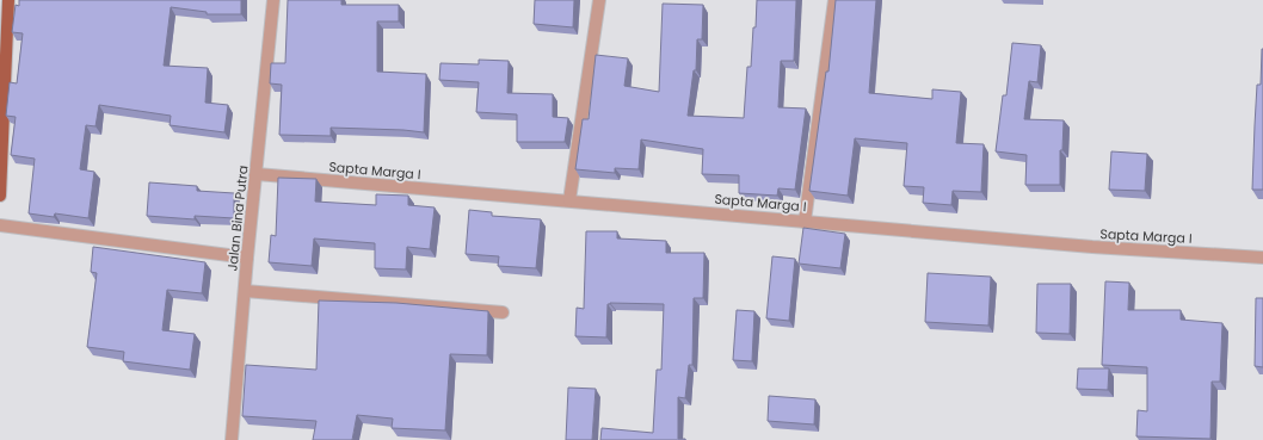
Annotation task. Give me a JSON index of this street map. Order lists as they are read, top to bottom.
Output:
{
  "streets": {
    "street": ["Sapta Marga I", "Jalan Bina Putra"]
  },
  "crossings": [
    ["Sapta Marga I", "Jalan Bina Putra"]
  ]
}
